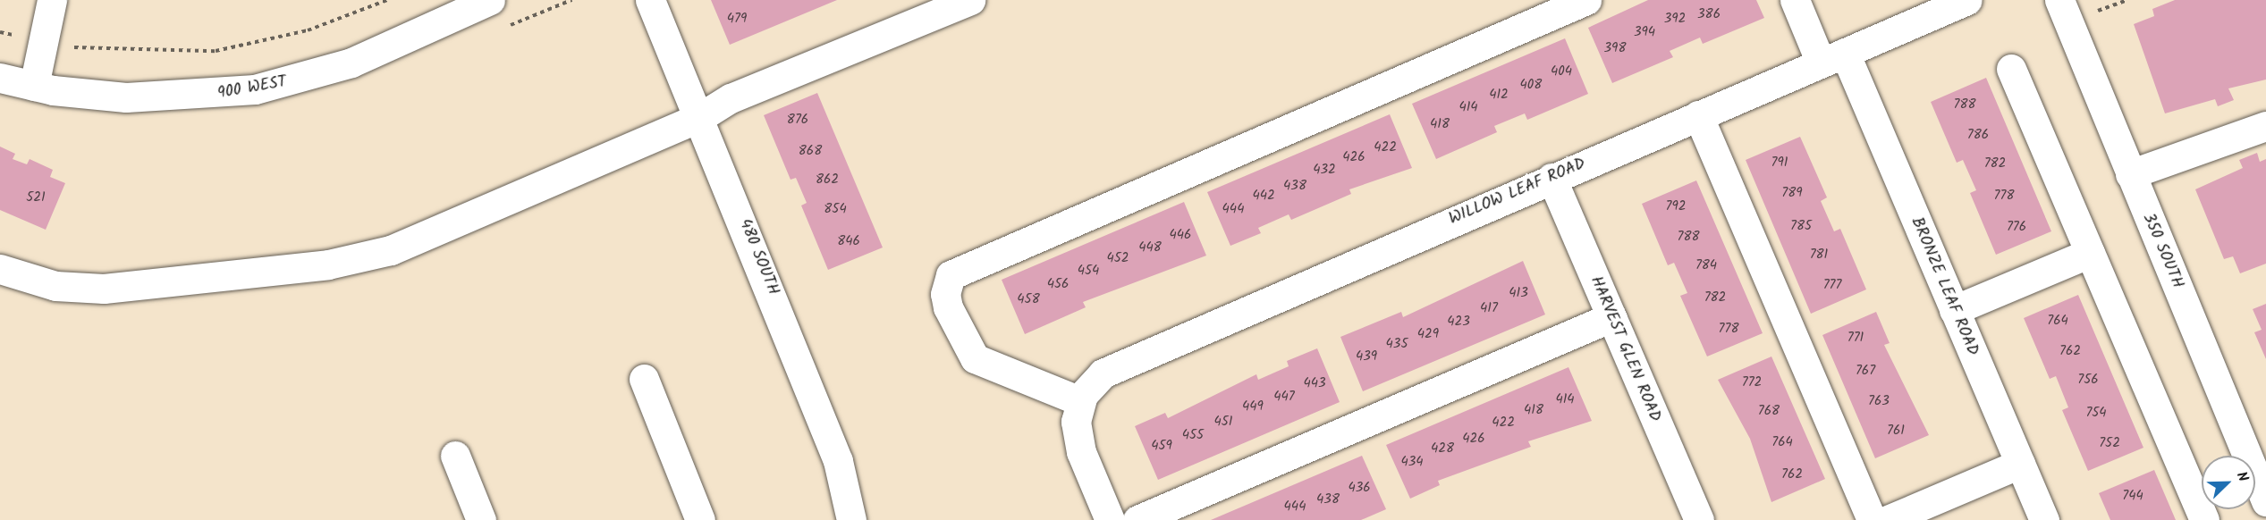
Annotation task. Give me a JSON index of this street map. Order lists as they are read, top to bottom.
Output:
{
  "streets": {
    "street": [
      "900 WEST",
      "WILLOW LEAF ROAD",
      "350 SOUTH",
      "480 SOUTH",
      "BRONZE LEAF ROAD",
      "HARVEST GLEN ROAD"
    ]
  },
  "crossings": [
    ["WILLOW LEAF ROAD", "BRONZE LEAF ROAD"],
    ["WILLOW LEAF ROAD", "HARVEST GLEN ROAD"]
  ],
  "house_numbers": [
    "386",
    "479",
    "392",
    "394",
    "398",
    "404",
    "408",
    "412",
    "788",
    "414",
    "876",
    "418",
    "786",
    "422",
    "868",
    "426",
    "791",
    "782",
    "432",
    "862",
    "438",
    "789",
    "442",
    "778",
    "521",
    "792",
    "854",
    "444",
    "785",
    "776",
    "446",
    "788",
    "846",
    "448",
    "781",
    "452",
    "784",
    "454",
    "456",
    "777",
    "413",
    "782",
    "458",
    "417",
    "764",
    "423",
    "778",
    "429",
    "771",
    "435",
    "762",
    "439",
    "767",
    "756",
    "772",
    "443",
    "447",
    "414",
    "763",
    "449",
    "418",
    "768",
    "754",
    "451",
    "422",
    "761",
    "455",
    "426",
    "764",
    "752",
    "459",
    "428",
    "434",
    "762",
    "436",
    "744",
    "438",
    "444"
  ],
  "north": "top right"
}
